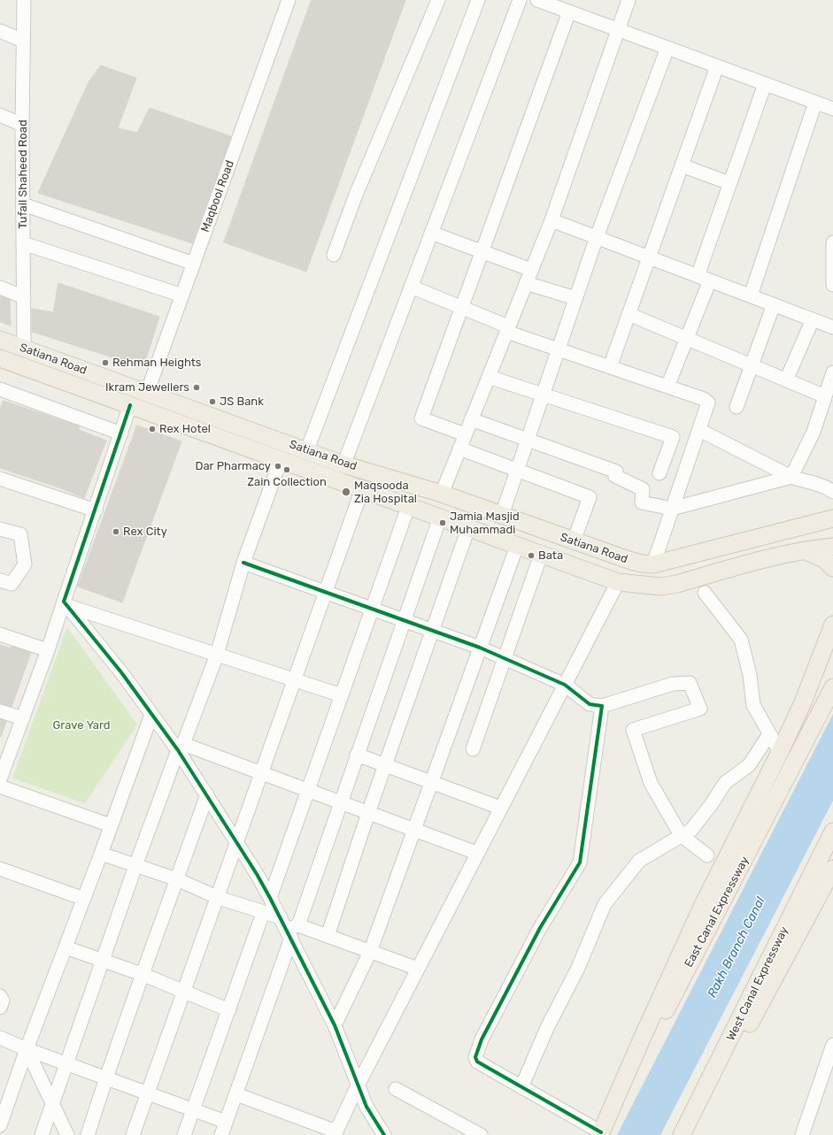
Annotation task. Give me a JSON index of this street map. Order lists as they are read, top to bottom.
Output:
{
  "streets": {
    "main road": ["Satiana Road", "East Canal Expressway", "West Canal Expressway"],
    "street": ["Tufail Shaheed Road", "Maqbool Road"]
  },
  "crossings": [
    ["Tufail Shaheed Road", "Satiana Road"],
    ["Maqbool Road", "Satiana Road"]
  ],
  "water": ["Rakh Branch Canal"],
  "parks": ["Grave Yard"],
  "places": [
    "Rehman Heights",
    "Ikram Jewellers",
    "JS Bank",
    "Rex Hotel",
    "Dar Pharmacy",
    "Zain Collection",
    "Maqsooda Zia Hospital",
    "Jamia Masjid Muhammadi",
    "Rex City",
    "Bata"
  ]
}
